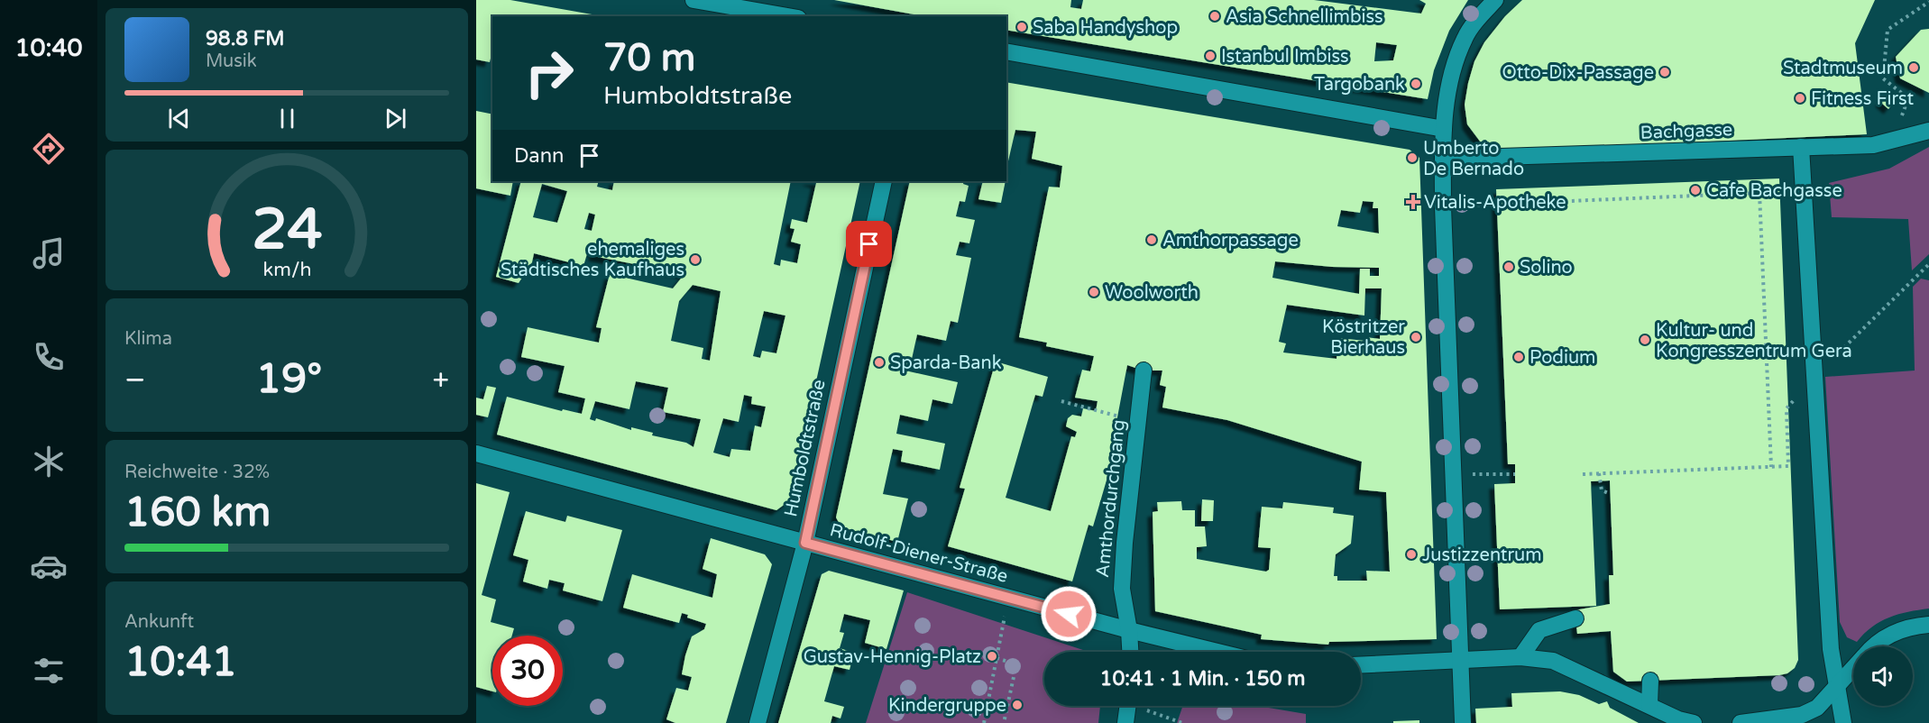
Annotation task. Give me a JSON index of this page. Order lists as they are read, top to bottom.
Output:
{
  "streets": {
    "street": [
      "Bachgasse",
      "Humboldtstraße",
      "Amthordurchgang",
      "Rudolf-Diener-Straße"
    ]
  },
  "crossings": [
    ["Humboldtstraße", "Rudolf-Diener-Straße"],
    ["Amthordurchgang", "Rudolf-Diener-Straße"]
  ],
  "places": {
    "other": [
      "Asia Schnellimbiss",
      "Saba Handyshop",
      "Istanbul Imbiss",
      "Stadtmuseum",
      "Otto-Dix-Passage",
      "Targobank",
      "Fitness First",
      "Umberto De Bernado",
      "Cafe Bachgasse",
      "Amthorpassage",
      "ehemaliges Städtisches Kaufhaus",
      "Solino",
      "Woolworth",
      "Köstritzer Bierhaus",
      "Kultur- und Kongresszentrum Gera",
      "Podium",
      "Sparda-Bank",
      "Justizzentrum",
      "Gustav-Hennig-Platz",
      "Kindergruppe"
    ],
    "health": ["Vitalis-Apotheke"]
  },
  "page": {
    "tabs": "10:40",
    "turn": ["70 m", "Humboldtstraße"],
    "song": ["98.8 FM", "Musik"],
    "then": "Dann",
    "tile": [
      "Klima",
      ["Reichweite · 32%", "160 km"],
      ["Ankunft", "10:41"]
    ],
    "heat": ["−", "19°", "+"],
    "limit": "30",
    "trip": "10:41 · 1 Min. · 150 m",
    "gauge": ["24", "km/h"]
  }
}
